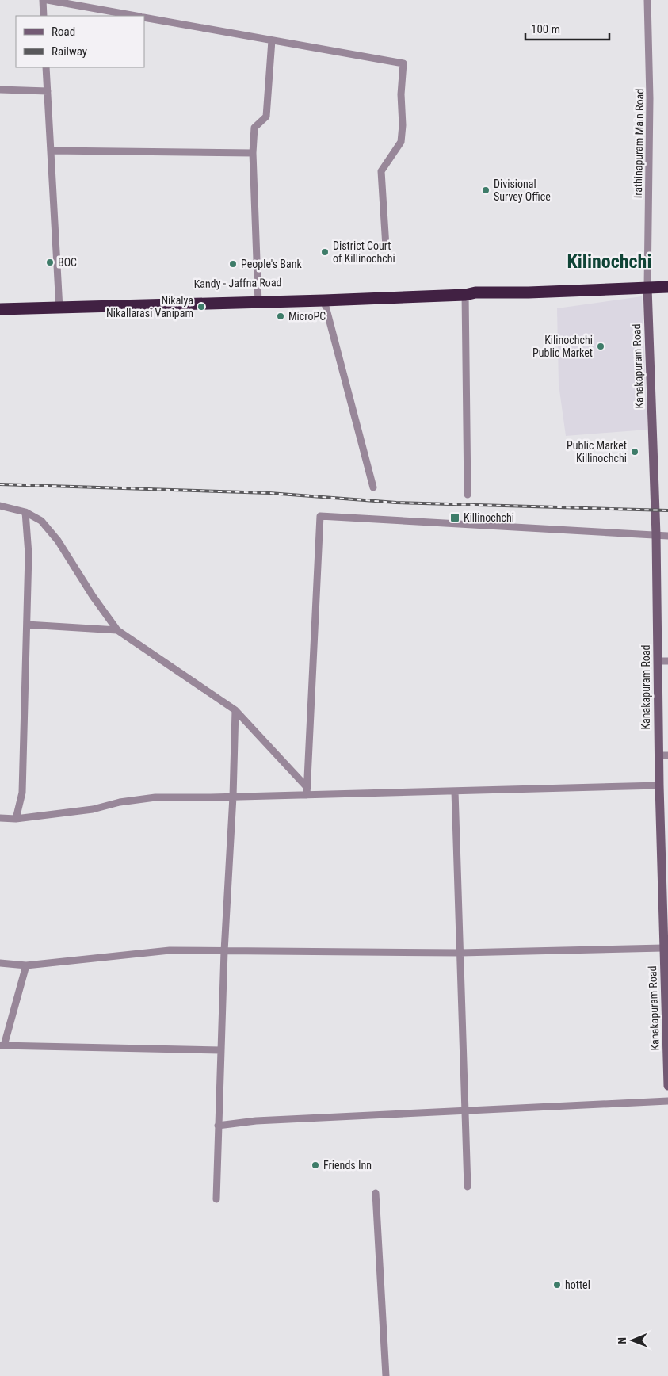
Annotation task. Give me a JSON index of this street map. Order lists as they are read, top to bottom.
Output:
{
  "streets": {
    "highway": ["Kandy - Jaffna Road"],
    "street": ["Irathinapuram Main Road", "Kanakapuram Road"]
  },
  "crossings": [
    ["Irathinapuram Main Road", "Kandy - Jaffna Road"],
    ["Irathinapuram Main Road", "Kanakapuram Road"],
    ["Kandy - Jaffna Road", "Kanakapuram Road"]
  ],
  "districts": ["Kilinochchi"],
  "places": {
    "other": [
      "Divisional Survey Office",
      "District Court of Killinochchi",
      "BOC",
      "People's Bank",
      "Nikalya Nikallarasi Vanipam",
      "MicroPC",
      "Kilinochchi Public Market",
      "Public Market Killinochchi",
      "Friends Inn",
      "hottel"
    ],
    "transit": ["Killinochchi"]
  },
  "legend": ["Road", "Railway"],
  "scale_bar": "100 m",
  "north": "left"
}
